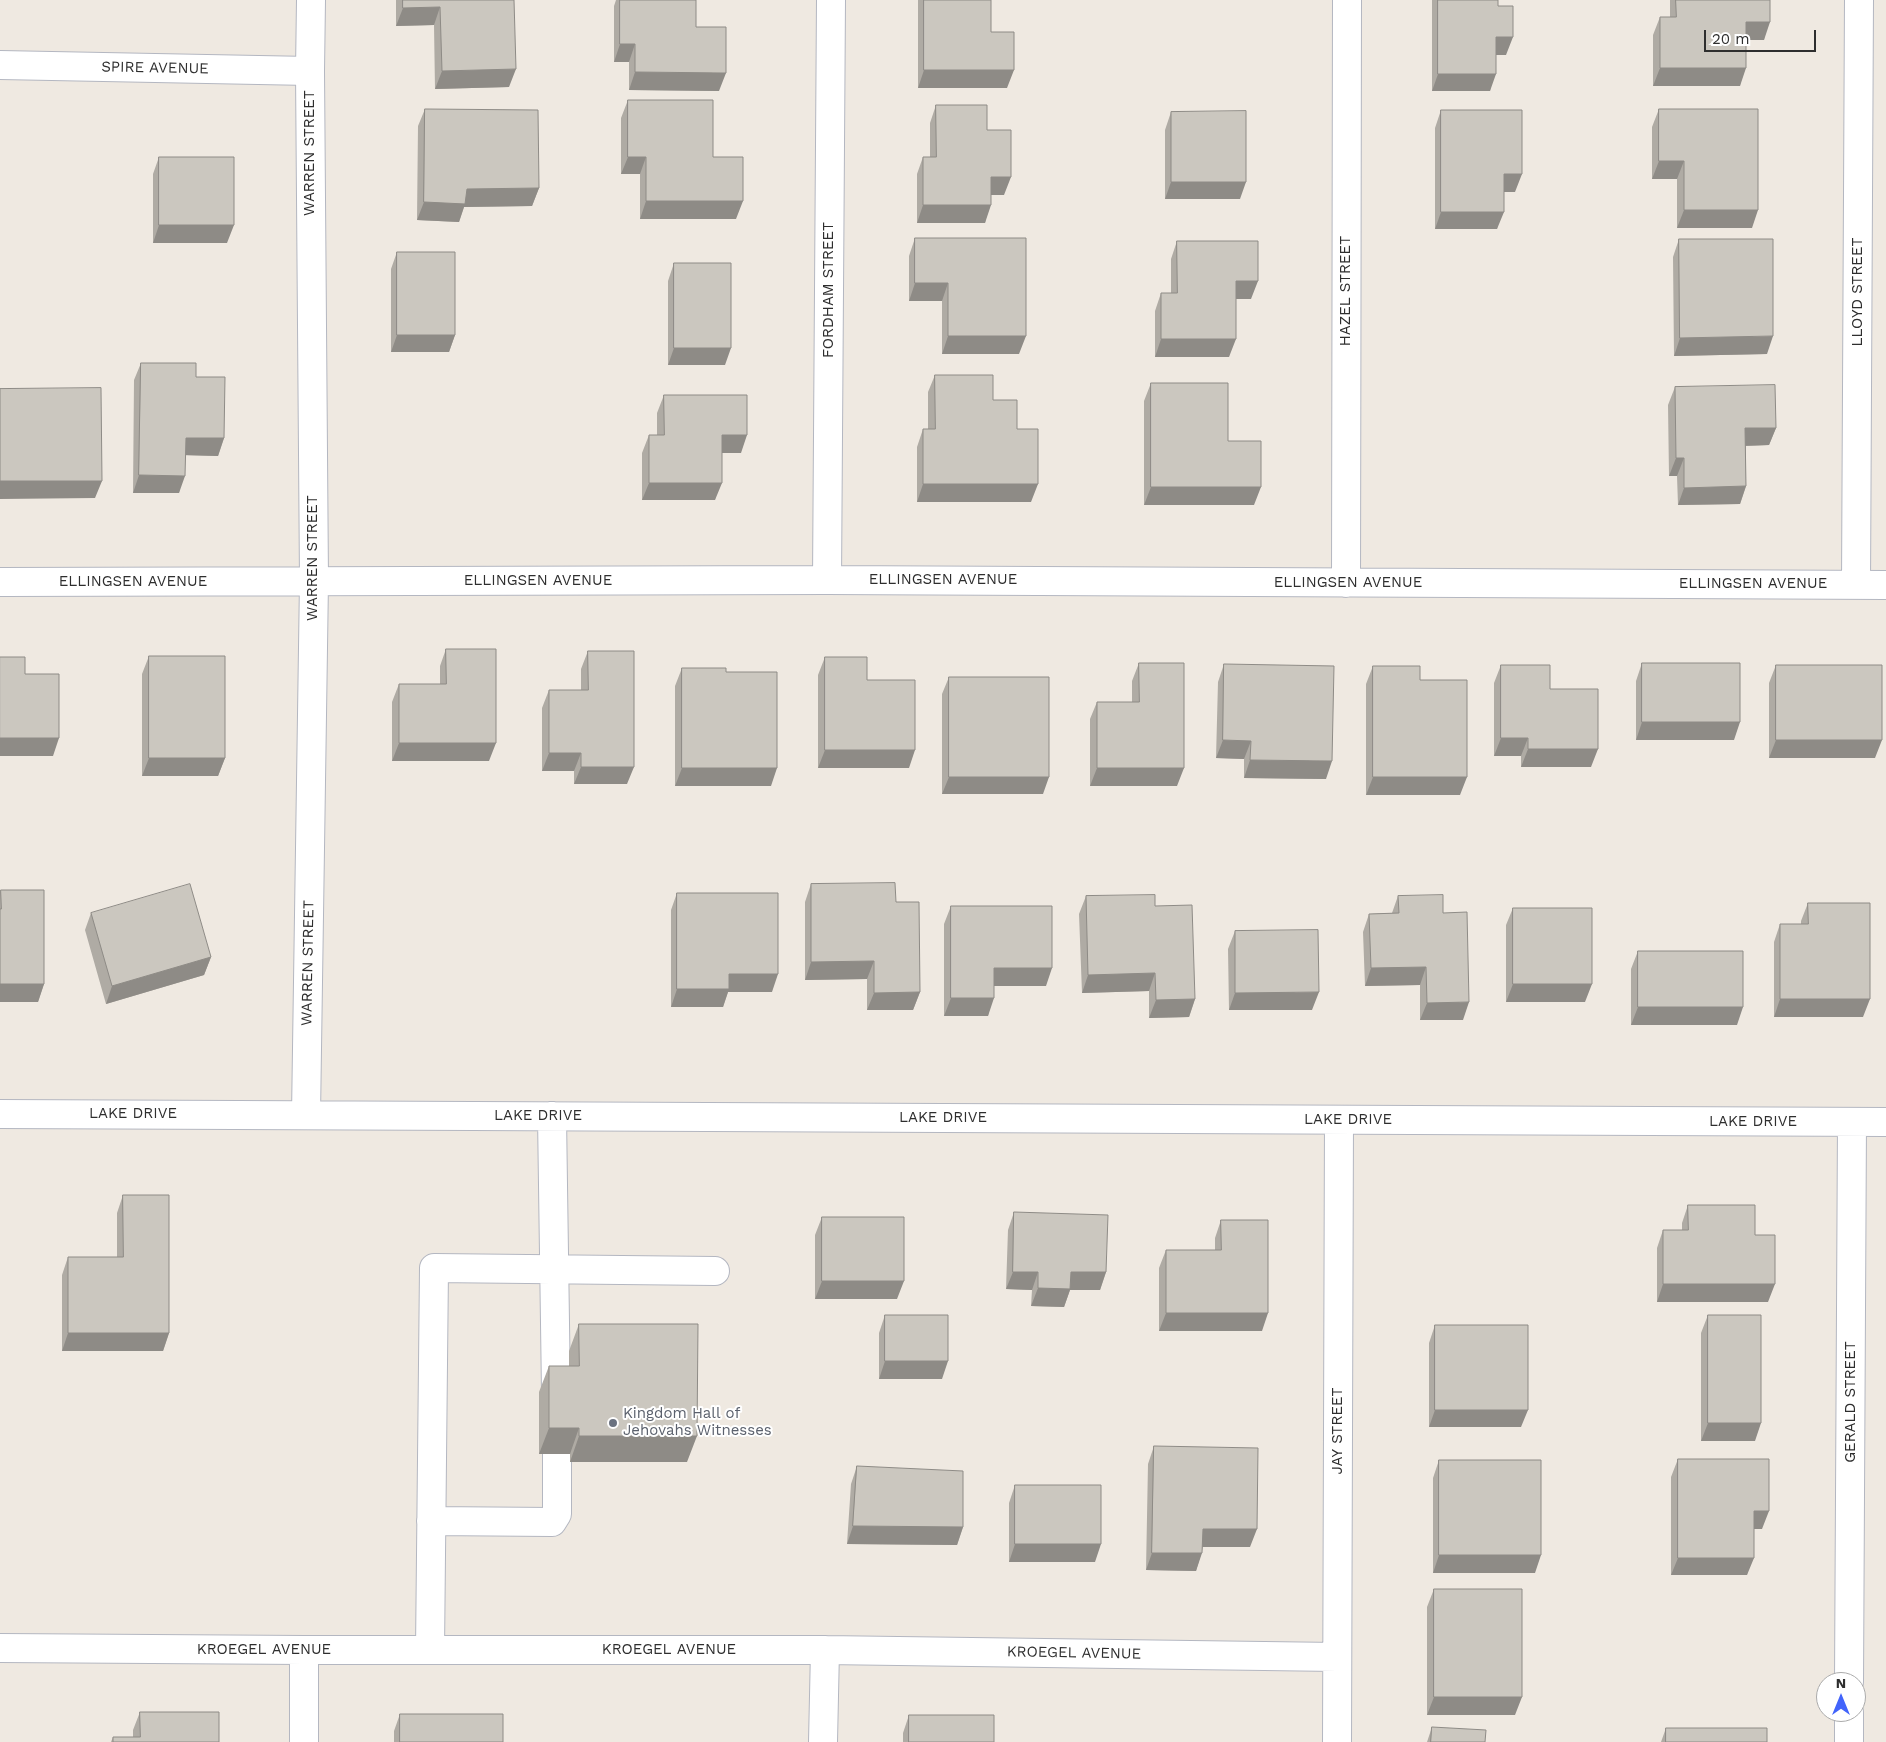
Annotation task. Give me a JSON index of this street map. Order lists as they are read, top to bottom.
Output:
{
  "streets": {
    "street": [
      "SPIRE AVENUE",
      "WARREN STREET",
      "FORDHAM STREET",
      "HAZEL STREET",
      "LLOYD STREET",
      "ELLINGSEN AVENUE",
      "LAKE DRIVE",
      "GERALD STREET",
      "JAY STREET",
      "KROEGEL AVENUE"
    ]
  },
  "crossings": [
    ["SPIRE AVENUE", "WARREN STREET"],
    ["WARREN STREET", "ELLINGSEN AVENUE"],
    ["WARREN STREET", "LAKE DRIVE"],
    ["FORDHAM STREET", "ELLINGSEN AVENUE"],
    ["HAZEL STREET", "ELLINGSEN AVENUE"],
    ["LLOYD STREET", "ELLINGSEN AVENUE"],
    ["LAKE DRIVE", "GERALD STREET"],
    ["LAKE DRIVE", "JAY STREET"],
    ["JAY STREET", "KROEGEL AVENUE"]
  ],
  "places": ["Kingdom Hall of Jehovahs Witnesses"],
  "scale_bar": "20 m",
  "north": "top"
}
